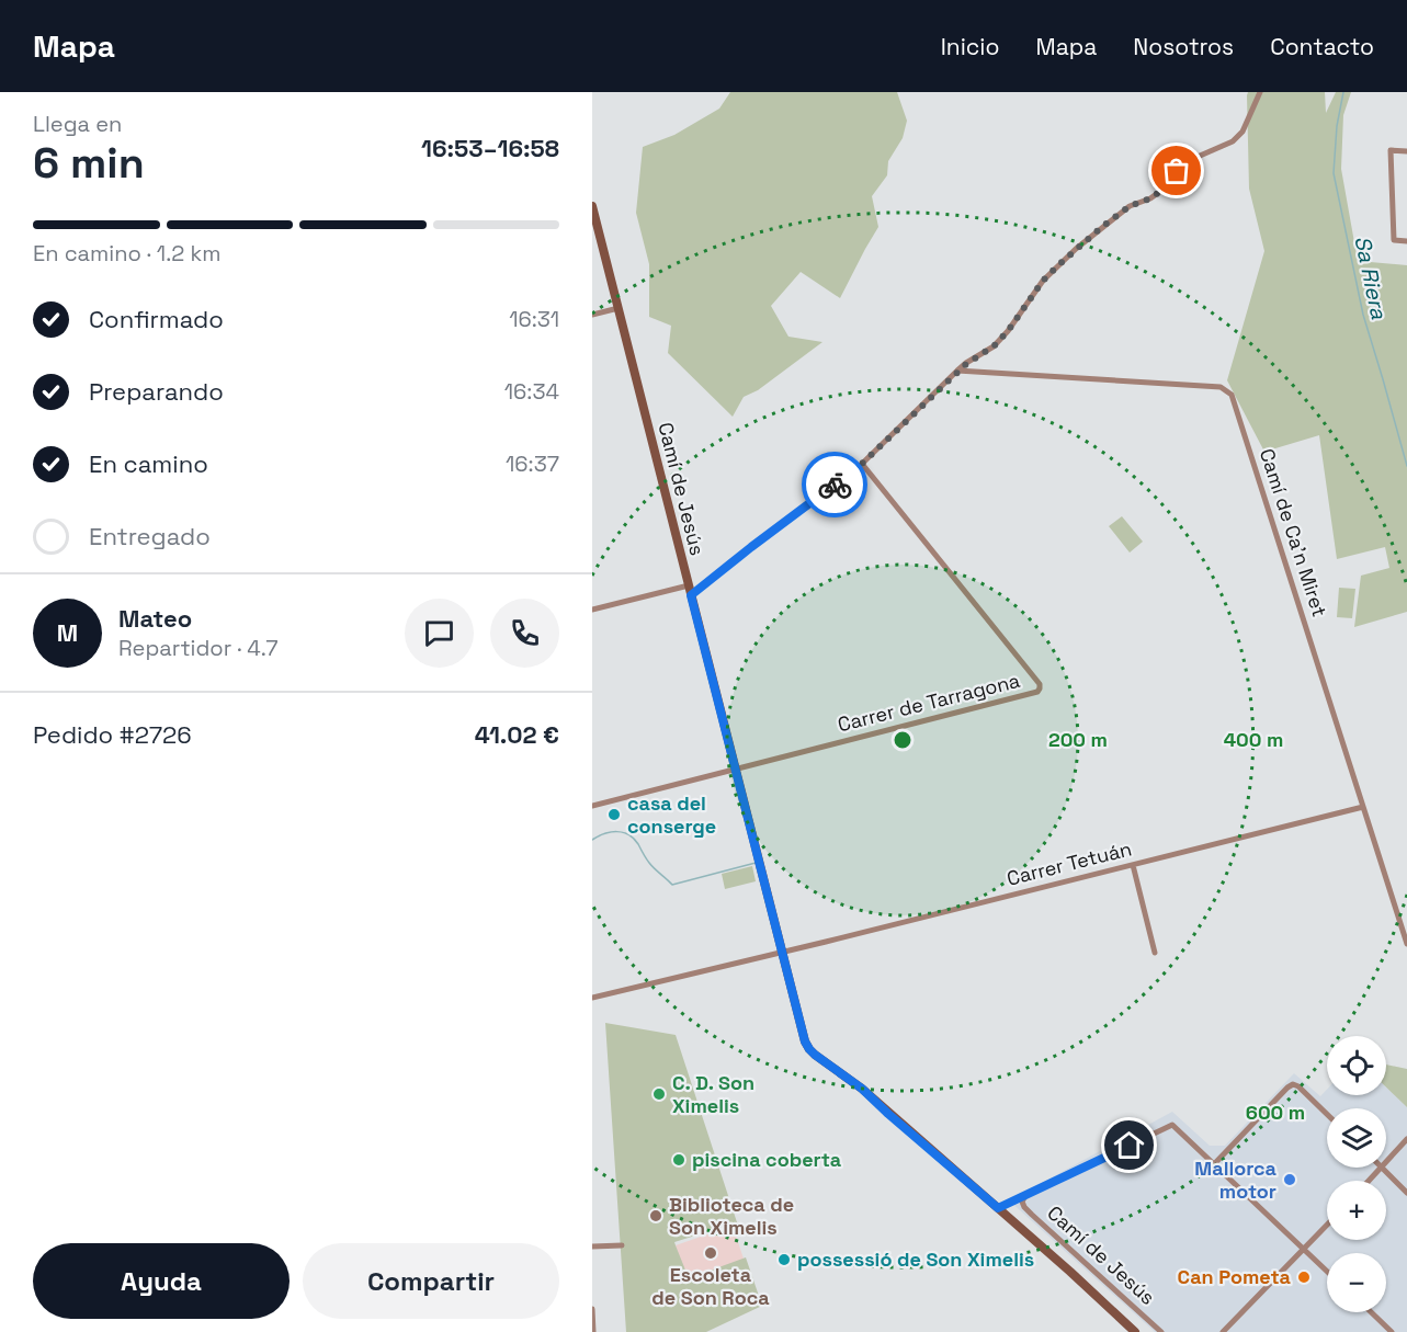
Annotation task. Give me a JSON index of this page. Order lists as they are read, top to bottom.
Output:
{
  "streets": {
    "street": [
      "Camí de Jesús",
      "Camí de Ca'n Miret",
      "Carrer de Tarragona",
      "Carrer Tetuán"
    ]
  },
  "crossings": [
    ["Camí de Jesús", "Carrer de Tarragona"],
    ["Camí de Jesús", "Carrer Tetuán"],
    ["Camí de Ca'n Miret", "Carrer Tetuán"]
  ],
  "water": ["Sa Riera"],
  "places": [
    "casa del conserge",
    "C. D. Son Ximelis",
    "piscina coberta",
    "Mallorca motor",
    "Biblioteca de Son Ximelis",
    "Escoleta de Son Roca",
    "possessió de Son Ximelis",
    "Can Pometa"
  ],
  "page": {
    "header": "Mapa",
    "nav": [
      "Inicio",
      "Mapa",
      "Nosotros",
      "Contacto"
    ],
    "heading": ["6 min", "Llega en", "16:53–16:58"],
    "panel": [
      "Mateo",
      "Repartidor · 4.7",
      "Pedido #2726",
      "41.02 €"
    ],
    "bar": "En camino · 1.2 km",
    "list": [
      ["Confirmado", "16:31"],
      ["Preparando", "16:34"],
      ["En camino", "16:37"],
      "Entregado"
    ],
    "round": "M",
    "map_buttons": ["+", "−"],
    "buttons": ["Ayuda", "Compartir"]
  },
  "rings": ["200 m", "400 m", "600 m"]
}
